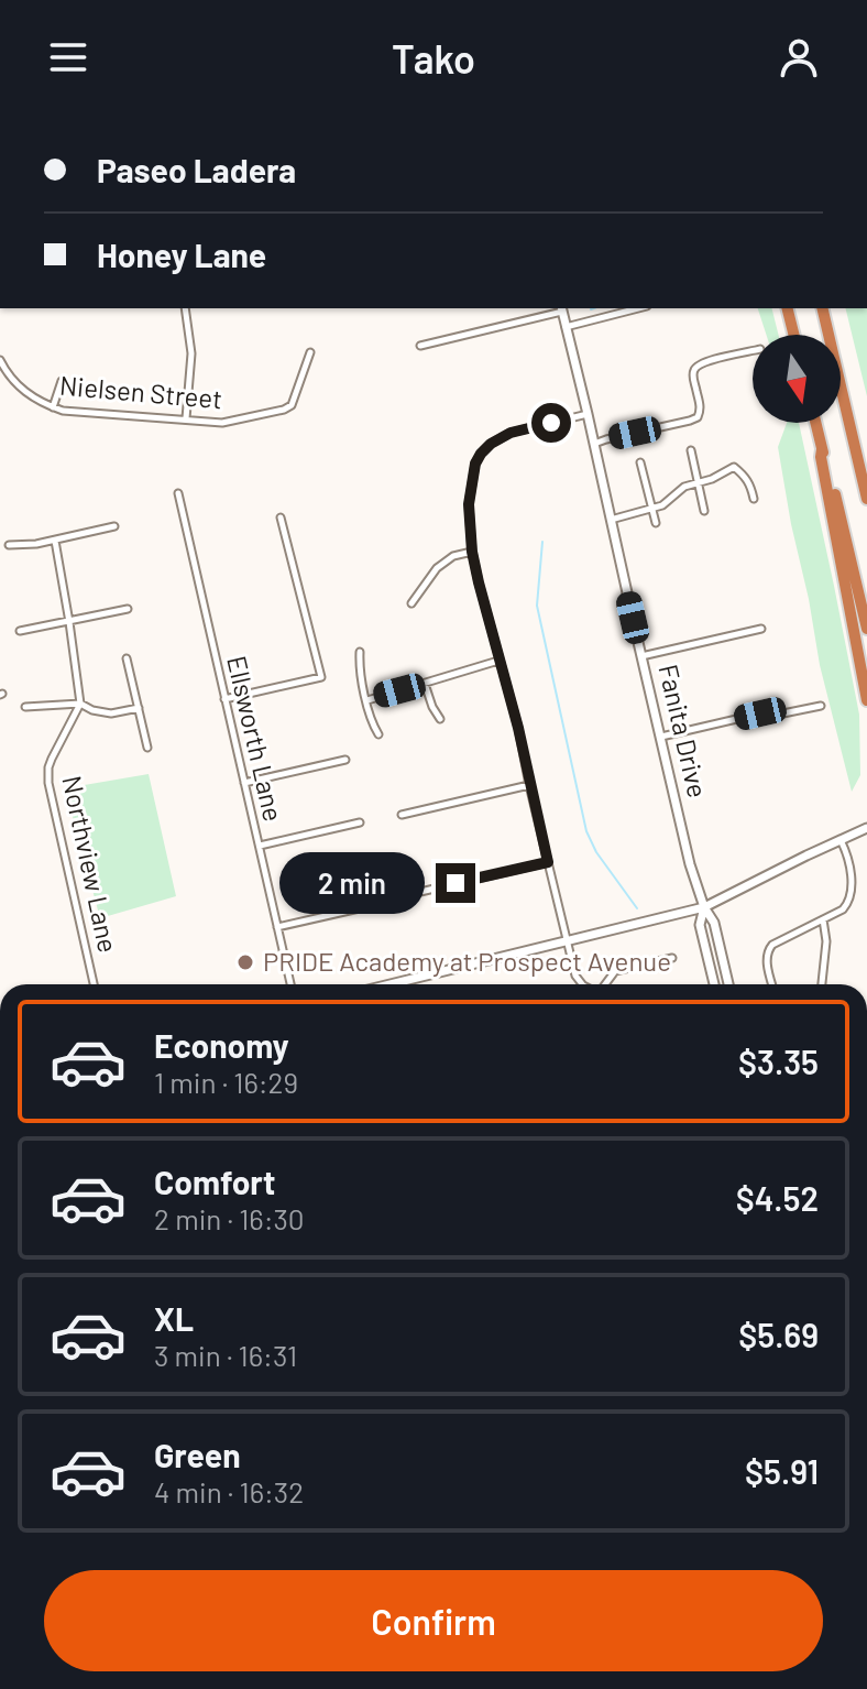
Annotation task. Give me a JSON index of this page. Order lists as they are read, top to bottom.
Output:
{
  "streets": {
    "main road": ["Fanita Drive"],
    "street": ["Nielsen Street", "Ellsworth Lane", "Northview Lane"]
  },
  "places": ["PRIDE Academy at Prospect Avenue"],
  "north": "bottom",
  "page": {
    "header": "Tako",
    "banner": ["Paseo Ladera", "Honey Lane"],
    "bubble": "2 min",
    "list": [
      {
        "name": "Economy",
        "note": "1 min · 16:29",
        "value": "$3.35"
      },
      {
        "name": "Comfort",
        "note": "2 min · 16:30",
        "value": "$4.52"
      },
      {
        "name": "XL",
        "note": "3 min · 16:31",
        "value": "$5.69"
      },
      {
        "name": "Green",
        "note": "4 min · 16:32",
        "value": "$5.91"
      }
    ],
    "buttons": "Confirm"
  }
}
